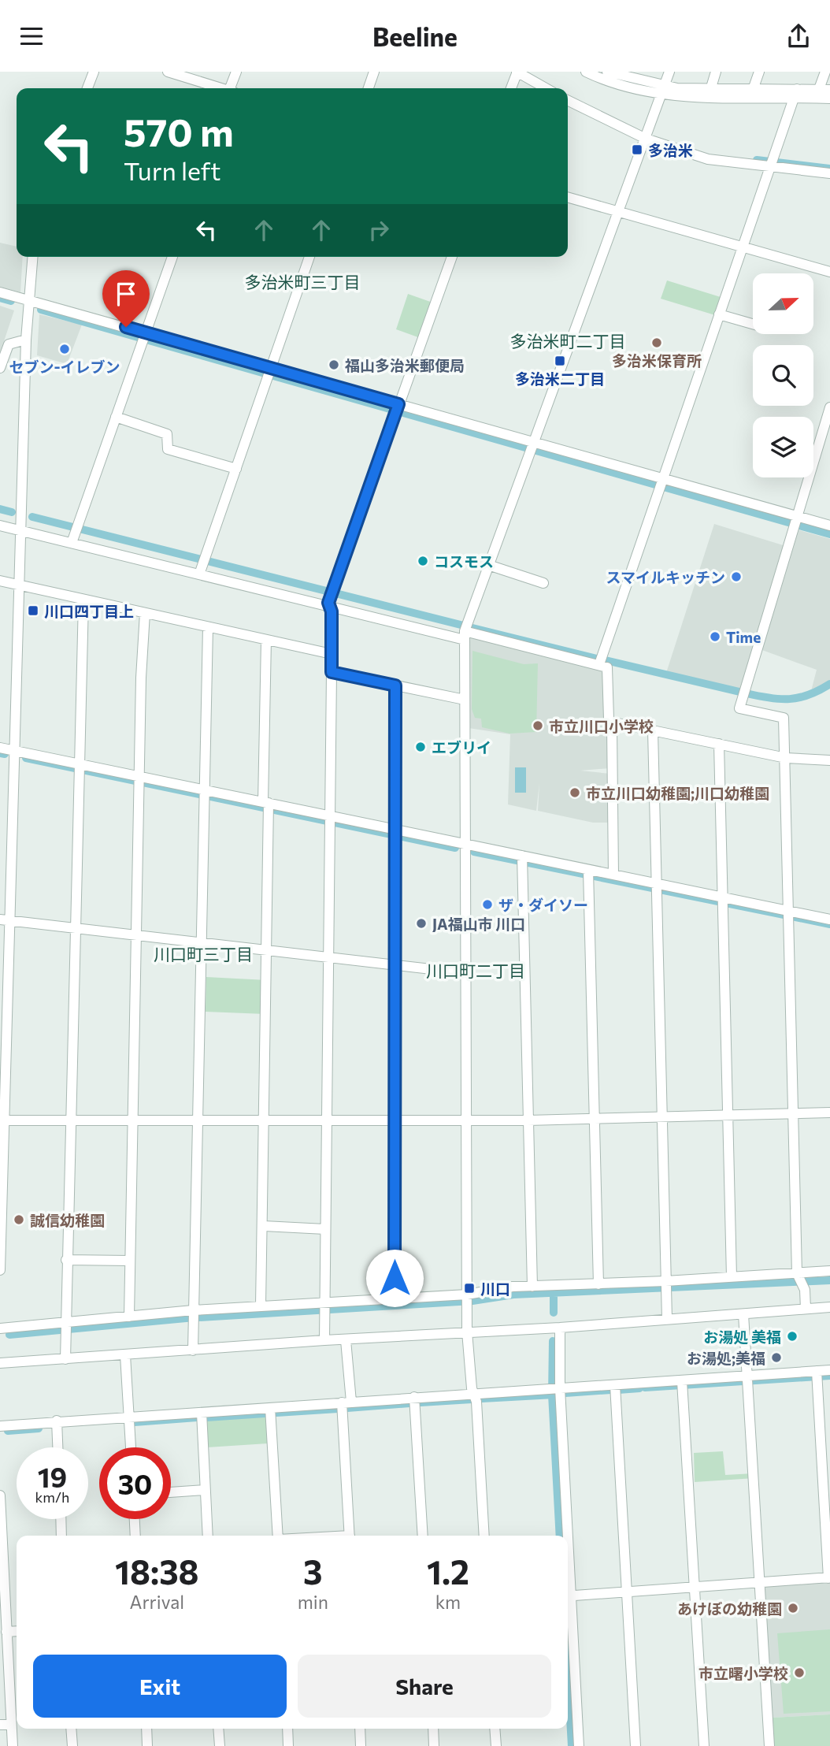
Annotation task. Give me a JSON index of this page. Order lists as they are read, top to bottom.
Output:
{
  "districts": [
    "多治米町三丁目",
    "多治米町二丁目",
    "川口町三丁目",
    "川口町二丁目"
  ],
  "places": {
    "transit": [
      "多治米",
      "多治米二丁目",
      "川口四丁目上",
      "川口"
    ],
    "other": [
      "多治米保育所",
      "セブン-イレブン",
      "福山多治米郵便局",
      "コスモス",
      "スマイルキッチン",
      "Time",
      "市立川口小学校",
      "エブリイ",
      "市立川口幼稚園;川口幼稚園",
      "ザ・ダイソー",
      "JA福山市 川口",
      "誠信幼稚園",
      "お湯処 美福",
      "お湯処;美福",
      "あけぼの幼稚園",
      "市立曙小学校"
    ]
  },
  "north": "right",
  "page": {
    "header": "Beeline",
    "turn": ["570 m", "Turn left"],
    "speed": "19 km/h",
    "limit": "30",
    "eta": [
      "18:38",
      "Arrival",
      "3",
      "min",
      "1.2",
      "km"
    ],
    "buttons": ["Exit", "Share"]
  }
}
